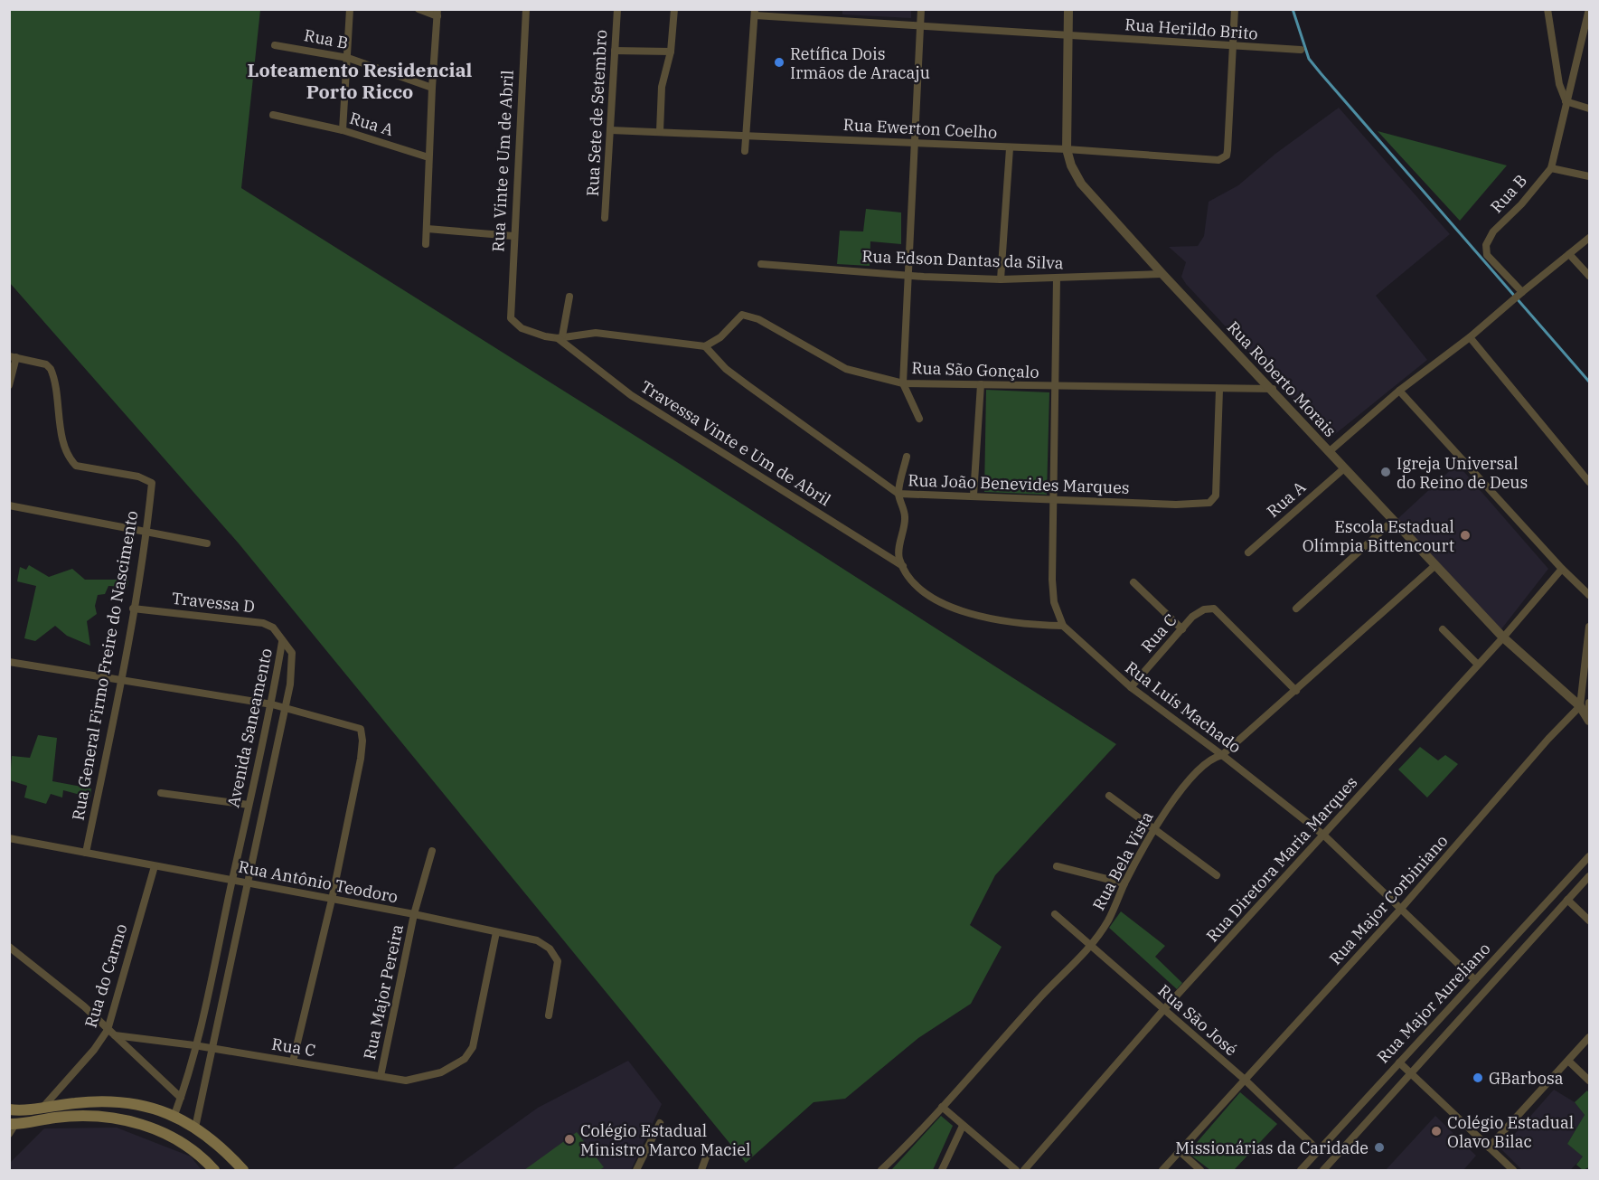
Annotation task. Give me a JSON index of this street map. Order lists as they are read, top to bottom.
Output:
{
  "streets": {
    "street": [
      "Rua Herildo Brito",
      "Rua B",
      "Rua Sete de Setembro",
      "Rua A",
      "Rua Ewerton Coelho",
      "Rua Vinte e Um de Abril",
      "Rua Edson Dantas da Silva",
      "Rua São Gonçalo",
      "Rua Roberto Morais",
      "Travessa Vinte e Um de Abril",
      "Rua João Benevides Marques",
      "Travessa D",
      "Rua C",
      "Rua General Firmo Freire do Nascimento",
      "Rua Luís Machado",
      "Avenida Saneamento",
      "Rua Diretora Maria Marques",
      "Rua Bela Vista",
      "Rua Antônio Teodoro",
      "Rua Major Corbiniano",
      "Rua do Carmo",
      "Rua Major Pereira",
      "Rua Major Aureliano",
      "Rua São José"
    ]
  },
  "crossings": [
    ["Rua Herildo Brito", "Rua Ewerton Coelho"],
    ["Rua Herildo Brito", "Rua Roberto Morais"],
    ["Rua Sete de Setembro", "Rua Ewerton Coelho"],
    ["Rua A", "Rua Roberto Morais"],
    ["Rua Ewerton Coelho", "Rua Roberto Morais"],
    ["Rua Vinte e Um de Abril", "Travessa Vinte e Um de Abril"],
    ["Rua Edson Dantas da Silva", "Rua Roberto Morais"],
    ["Rua São Gonçalo", "Rua Roberto Morais"],
    ["Rua São Gonçalo", "Rua João Benevides Marques"],
    ["Rua Roberto Morais", "Rua Diretora Maria Marques"],
    ["Rua Roberto Morais", "Rua Bela Vista"],
    ["Rua Roberto Morais", "Rua Major Corbiniano"],
    ["Travessa D", "Rua General Firmo Freire do Nascimento"],
    ["Travessa D", "Avenida Saneamento"],
    ["Rua C", "Rua Luís Machado"],
    ["Rua C", "Avenida Saneamento"],
    ["Rua C", "Rua Bela Vista"],
    ["Rua C", "Rua Antônio Teodoro"],
    ["Rua C", "Rua Major Pereira"],
    ["Rua General Firmo Freire do Nascimento", "Rua Antônio Teodoro"],
    ["Rua Luís Machado", "Rua Diretora Maria Marques"],
    ["Rua Luís Machado", "Rua Bela Vista"],
    ["Rua Luís Machado", "Rua Major Corbiniano"],
    ["Rua Luís Machado", "Rua Major Aureliano"],
    ["Avenida Saneamento", "Rua Antônio Teodoro"],
    ["Rua Diretora Maria Marques", "Rua São José"],
    ["Rua Bela Vista", "Rua São José"],
    ["Rua Antônio Teodoro", "Rua do Carmo"],
    ["Rua Antônio Teodoro", "Rua Major Pereira"],
    ["Rua Major Corbiniano", "Rua São José"],
    ["Rua Major Aureliano", "Rua São José"]
  ],
  "districts": ["Loteamento Residencial Porto Ricco"],
  "places": [
    "Retífica Dois Irmãos de Aracaju",
    "Igreja Universal do Reino de Deus",
    "Escola Estadual Olímpia Bittencourt",
    "GBarbosa",
    "Colégio Estadual Olavo Bilac",
    "Colégio Estadual Ministro Marco Maciel",
    "Missionárias da Caridade"
  ]
}
